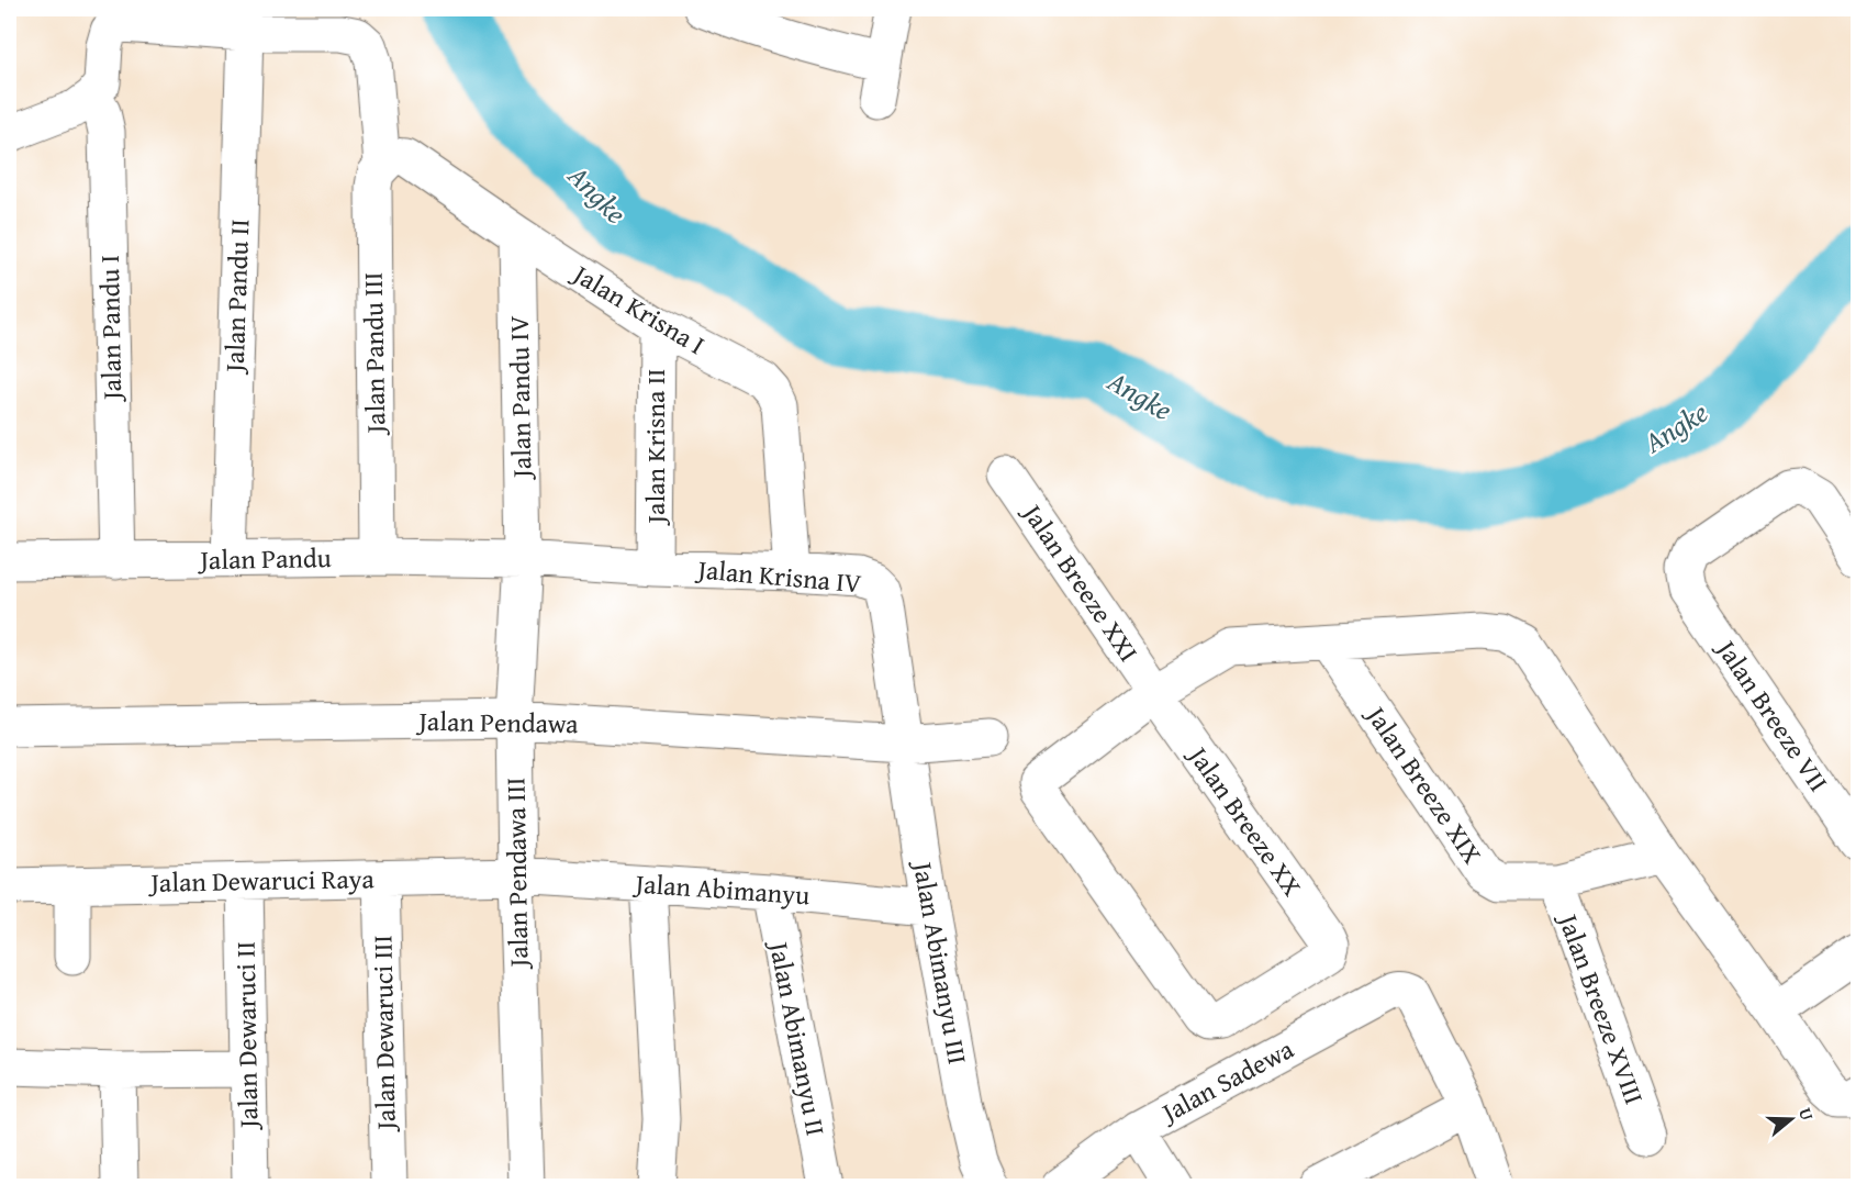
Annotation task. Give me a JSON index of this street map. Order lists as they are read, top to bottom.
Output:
{
  "streets": {
    "street": [
      "Jalan Pandu II",
      "Jalan Krisna I",
      "Jalan Pandu I",
      "Jalan Pandu III",
      "Jalan Pandu IV",
      "Jalan Krisna II",
      "Jalan Pandu",
      "Jalan Krisna IV",
      "Jalan Breeze XXI",
      "Jalan Breeze VII",
      "Jalan Pendawa",
      "Jalan Breeze XIX",
      "Jalan Breeze XX",
      "Jalan Pendawa III",
      "Jalan Dewaruci Raya",
      "Jalan Abimanyu",
      "Jalan Abimanyu III",
      "Jalan Breeze XVIII",
      "Jalan Dewaruci III",
      "Jalan Dewaruci II",
      "Jalan Abimanyu II",
      "Jalan Sadewa"
    ]
  },
  "crossings": [
    ["Jalan Pandu II", "Jalan Pandu"],
    ["Jalan Krisna I", "Jalan Pandu IV"],
    ["Jalan Krisna I", "Jalan Krisna II"],
    ["Jalan Krisna I", "Jalan Krisna IV"],
    ["Jalan Pandu I", "Jalan Pandu"],
    ["Jalan Pandu III", "Jalan Pandu"],
    ["Jalan Pandu IV", "Jalan Pandu"],
    ["Jalan Pandu IV", "Jalan Krisna IV"],
    ["Jalan Pandu IV", "Jalan Pendawa III"],
    ["Jalan Krisna II", "Jalan Krisna IV"],
    ["Jalan Pandu", "Jalan Krisna IV"],
    ["Jalan Pandu", "Jalan Pendawa III"],
    ["Jalan Krisna IV", "Jalan Pendawa"],
    ["Jalan Krisna IV", "Jalan Pendawa III"],
    ["Jalan Krisna IV", "Jalan Abimanyu III"],
    ["Jalan Breeze XXI", "Jalan Breeze XX"],
    ["Jalan Pendawa", "Jalan Pendawa III"],
    ["Jalan Pendawa", "Jalan Abimanyu III"],
    ["Jalan Breeze XIX", "Jalan Breeze XVIII"],
    ["Jalan Pendawa III", "Jalan Dewaruci Raya"],
    ["Jalan Pendawa III", "Jalan Abimanyu"],
    ["Jalan Dewaruci Raya", "Jalan Abimanyu"],
    ["Jalan Dewaruci Raya", "Jalan Dewaruci III"],
    ["Jalan Dewaruci Raya", "Jalan Dewaruci II"],
    ["Jalan Abimanyu", "Jalan Abimanyu III"],
    ["Jalan Abimanyu", "Jalan Abimanyu II"]
  ],
  "water": ["Angke"],
  "north": "right"
}
